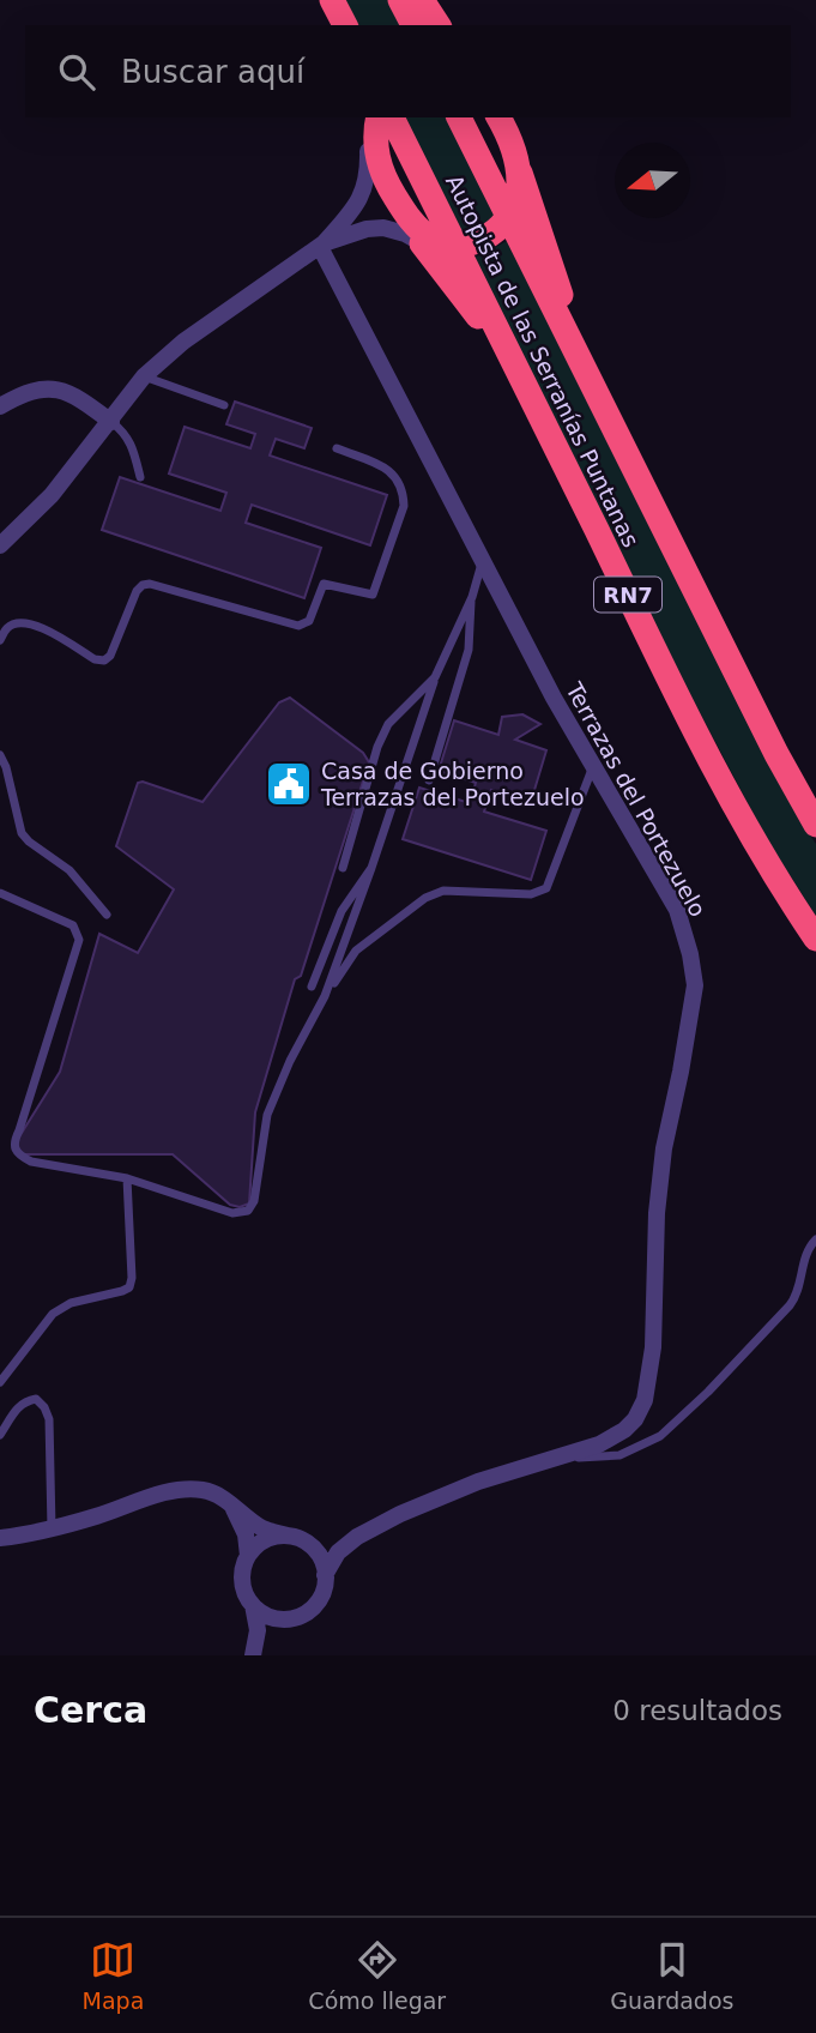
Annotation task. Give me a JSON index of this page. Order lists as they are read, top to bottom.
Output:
{
  "streets": {
    "highway": ["Autopista de las Serranías Puntanas", "RN7"],
    "street": ["Terrazas del Portezuelo"]
  },
  "places": {
    "public building": ["Casa de Gobierno Terrazas del Portezuelo"]
  },
  "north": "left",
  "page": {
    "search": "Buscar aquí",
    "heading": ["Cerca", "0 resultados"],
    "nav": ["Mapa", "Cómo llegar", "Guardados"]
  }
}
